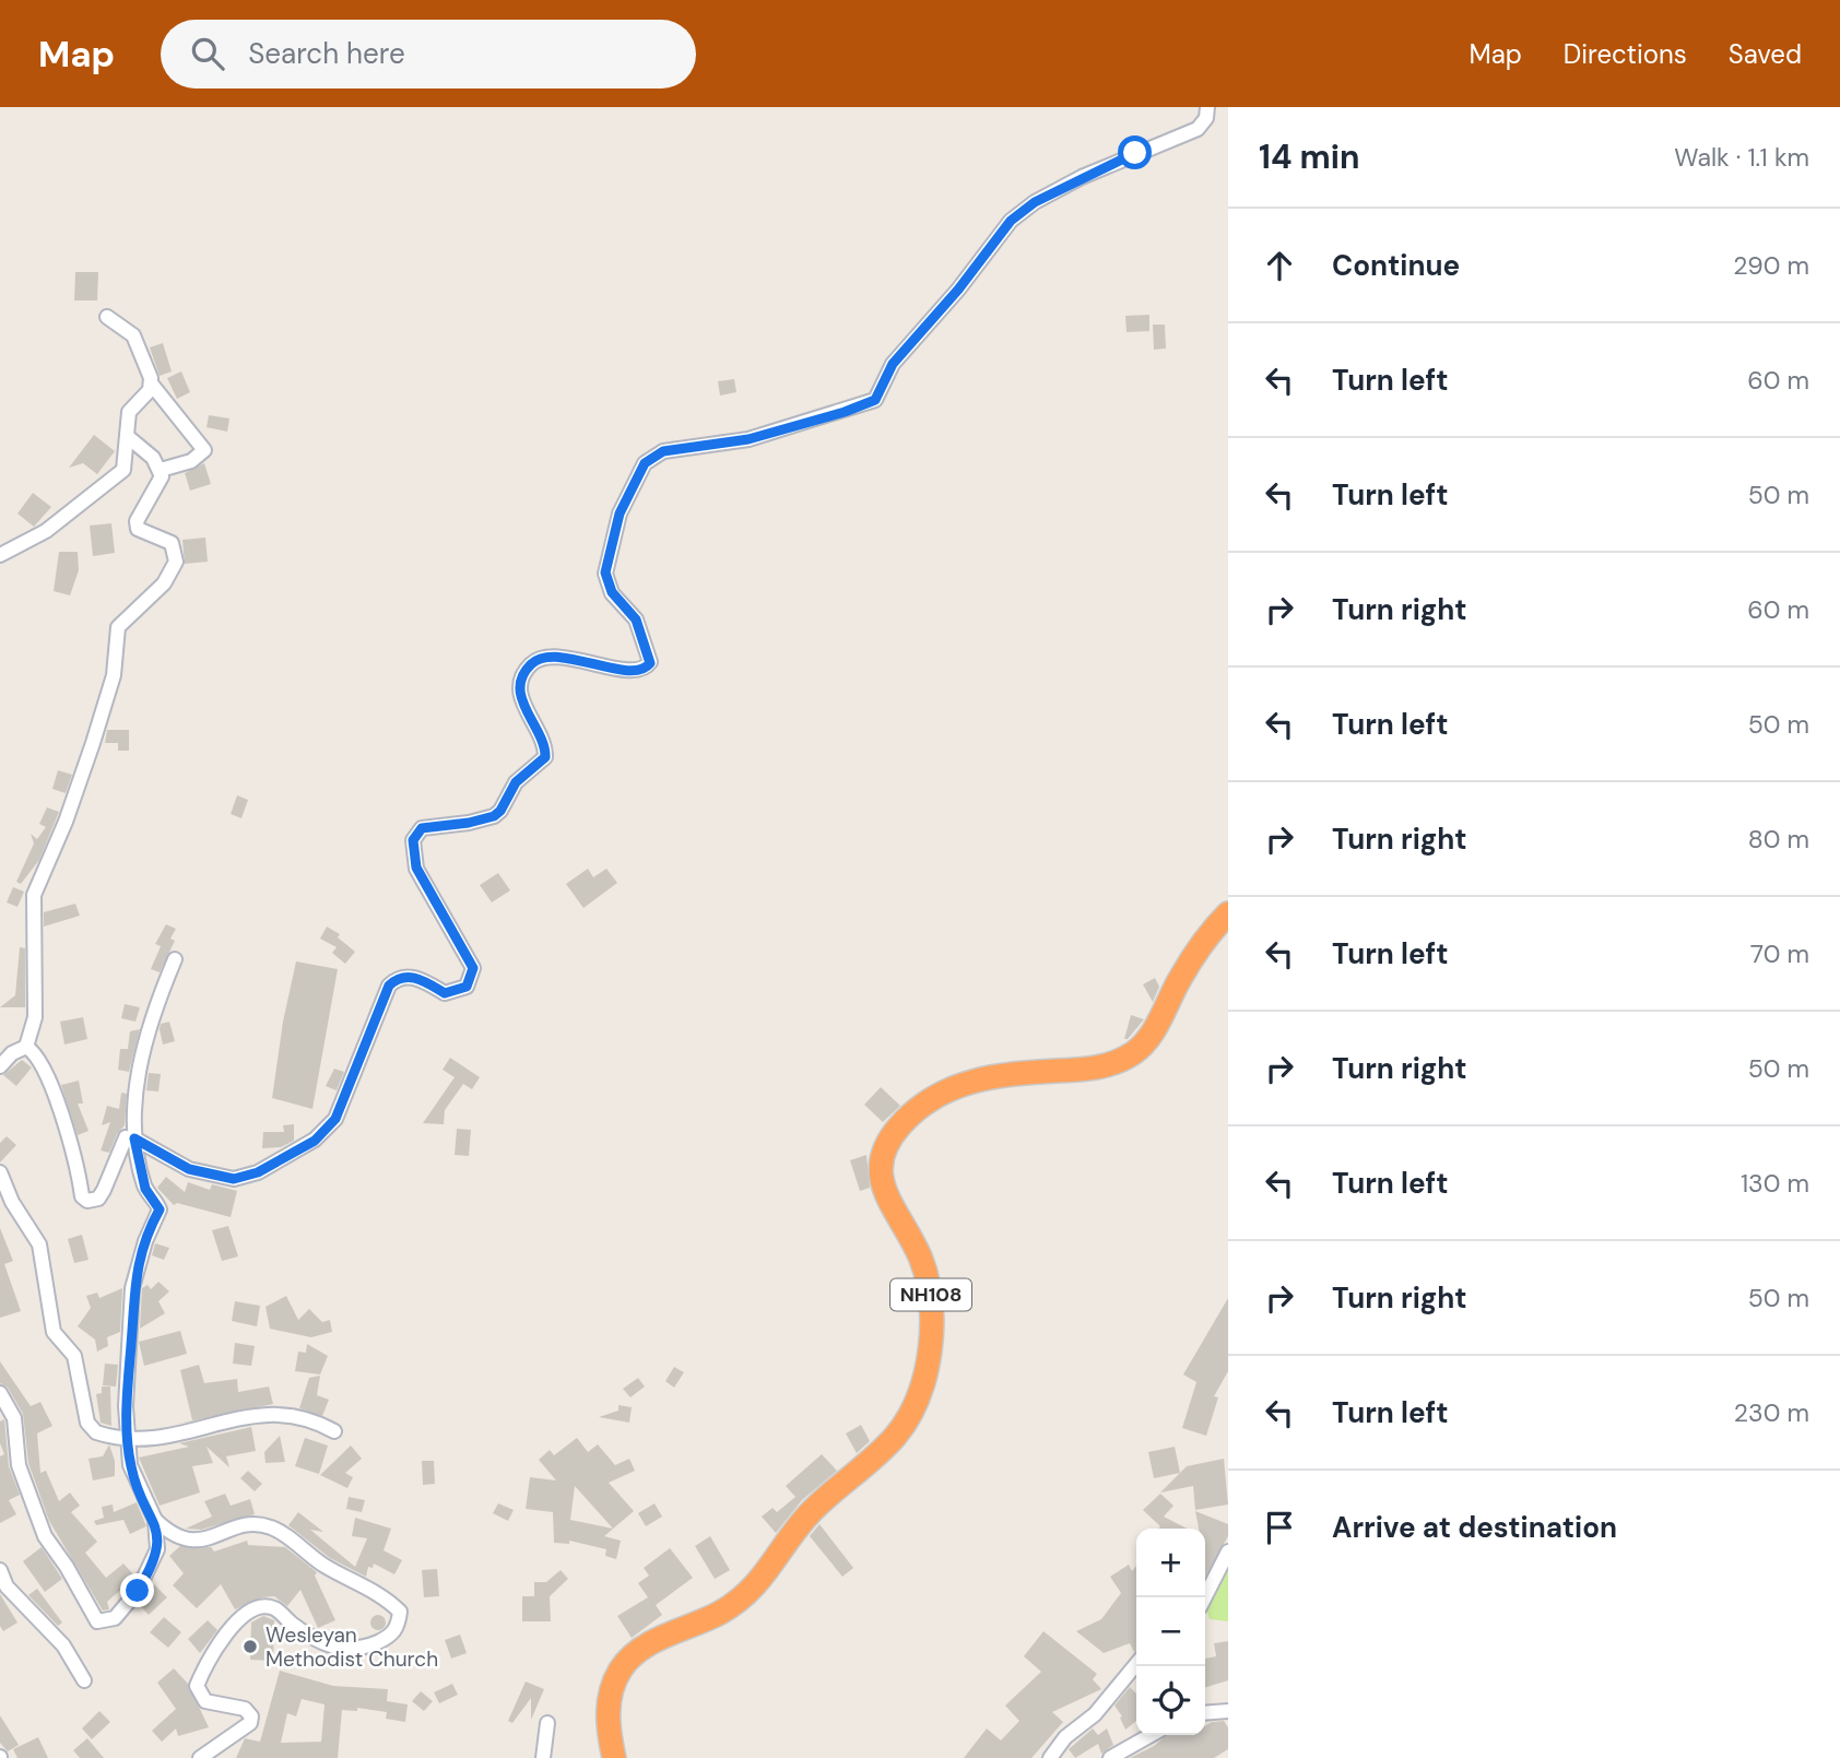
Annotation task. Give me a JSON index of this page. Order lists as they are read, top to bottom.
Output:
{
  "streets": {
    "highway": ["NH108"]
  },
  "places": ["Wesleyan Methodist Church"],
  "page": {
    "header": "Map",
    "search": "Search here",
    "nav": ["Map", "Directions", "Saved"],
    "heading": ["14 min", "Walk · 1.1 km"],
    "list": [
      ["Continue", "290 m"],
      ["Turn left", "60 m"],
      ["Turn left", "50 m"],
      ["Turn right", "60 m"],
      ["Turn left", "50 m"],
      ["Turn right", "80 m"],
      ["Turn left", "70 m"],
      ["Turn right", "50 m"],
      ["Turn left", "130 m"],
      ["Turn right", "50 m"],
      ["Turn left", "230 m"],
      "Arrive at destination"
    ],
    "map_buttons": ["+", "−"]
  }
}
